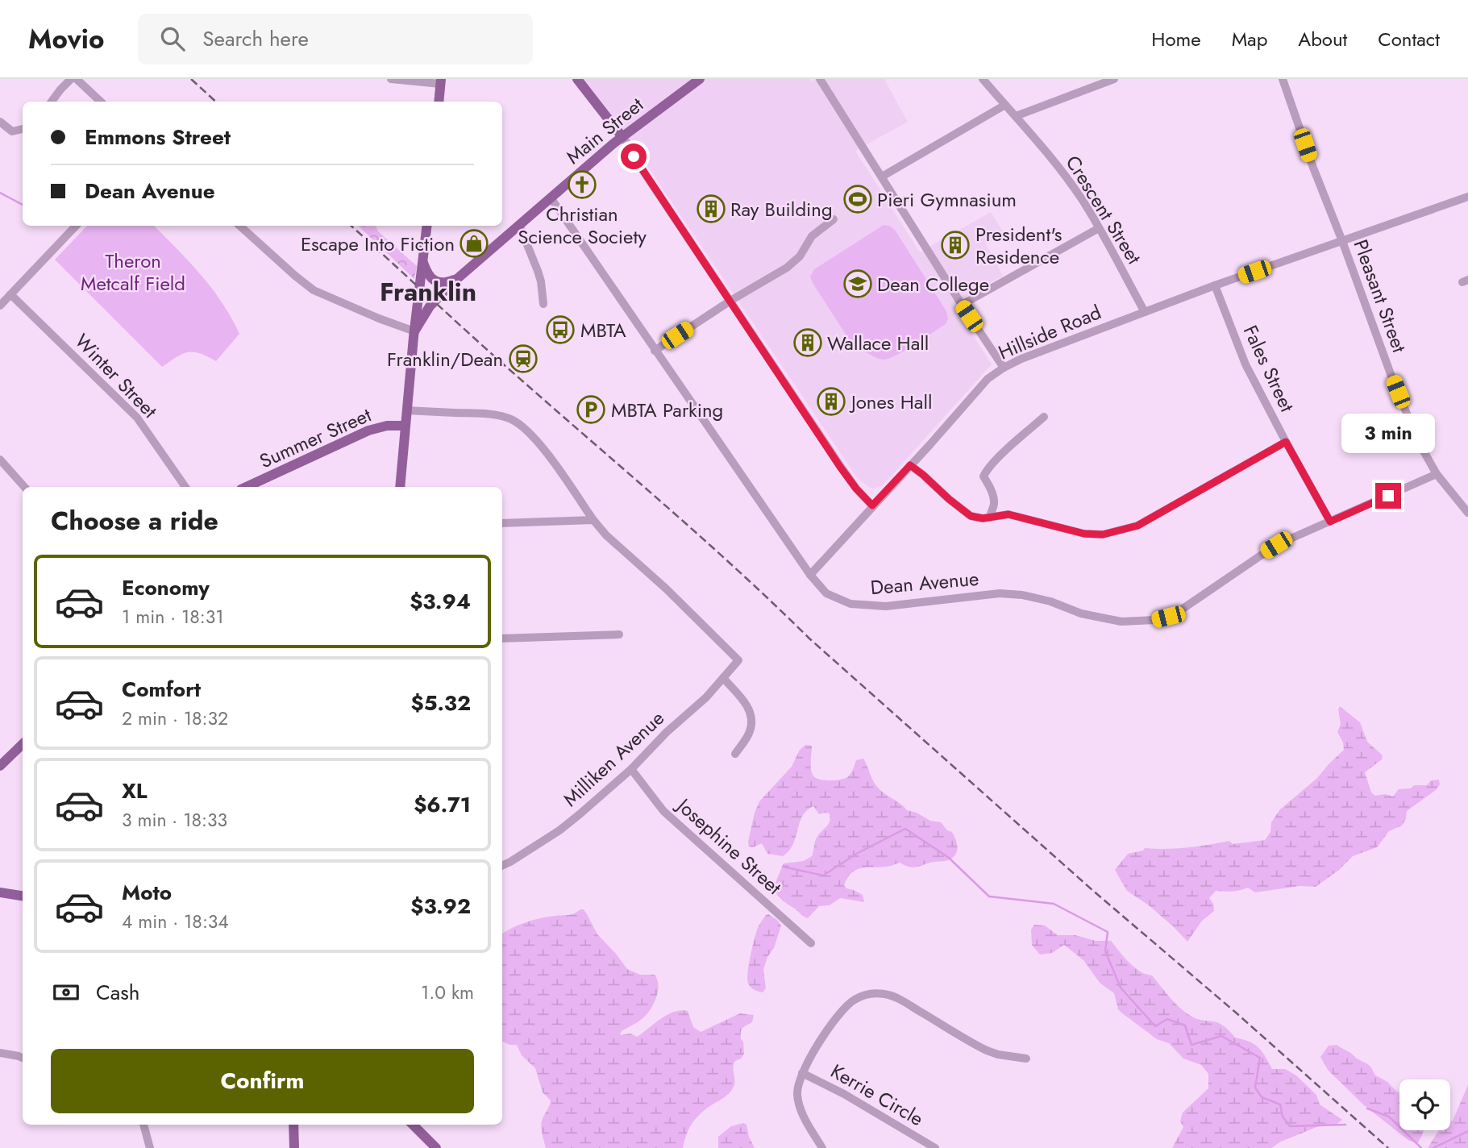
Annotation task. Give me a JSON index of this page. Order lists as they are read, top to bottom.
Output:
{
  "streets": {
    "main road": ["Main Street", "Summer Street"],
    "street": [
      "Crescent Street",
      "Pleasant Street",
      "Hillside Road",
      "Fales Street",
      "Winter Street",
      "Dean Avenue",
      "Milliken Avenue",
      "Josephine Street",
      "Kerrie Circle"
    ]
  },
  "crossings": [
    ["Main Street", "Dean Avenue"],
    ["Crescent Street", "Hillside Road"],
    ["Pleasant Street", "Hillside Road"],
    ["Pleasant Street", "Dean Avenue"],
    ["Hillside Road", "Fales Street"],
    ["Hillside Road", "Dean Avenue"],
    ["Fales Street", "Dean Avenue"],
    ["Milliken Avenue", "Josephine Street"]
  ],
  "districts": ["Franklin"],
  "parks": ["Theron Metcalf Field"],
  "places": {
    "church": ["Christian Science Society"],
    "sports": ["Pieri Gymnasium"],
    "building": [
      "Ray Building",
      "President's Residence",
      "Wallace Hall",
      "Jones Hall"
    ],
    "shop": ["Escape Into Fiction"],
    "school or university": ["Dean College"],
    "bus stop": ["MBTA"],
    "station": ["Franklin/Dean"],
    "parking": ["MBTA Parking"]
  },
  "page": {
    "header": "Movio",
    "search": "Search here",
    "nav": [
      "Home",
      "Map",
      "About",
      "Contact"
    ],
    "banner": ["Emmons Street", "Dean Avenue"],
    "bubble": "3 min",
    "heading": "Choose a ride",
    "list": [
      {
        "name": "Economy",
        "note": "1 min · 18:31",
        "value": "$3.94"
      },
      {
        "name": "Comfort",
        "note": "2 min · 18:32",
        "value": "$5.32"
      },
      {
        "name": "XL",
        "note": "3 min · 18:33",
        "value": "$6.71"
      },
      {
        "name": "Moto",
        "note": "4 min · 18:34",
        "value": "$3.92"
      }
    ],
    "pay": ["Cash", "1.0 km"],
    "buttons": "Confirm"
  }
}
